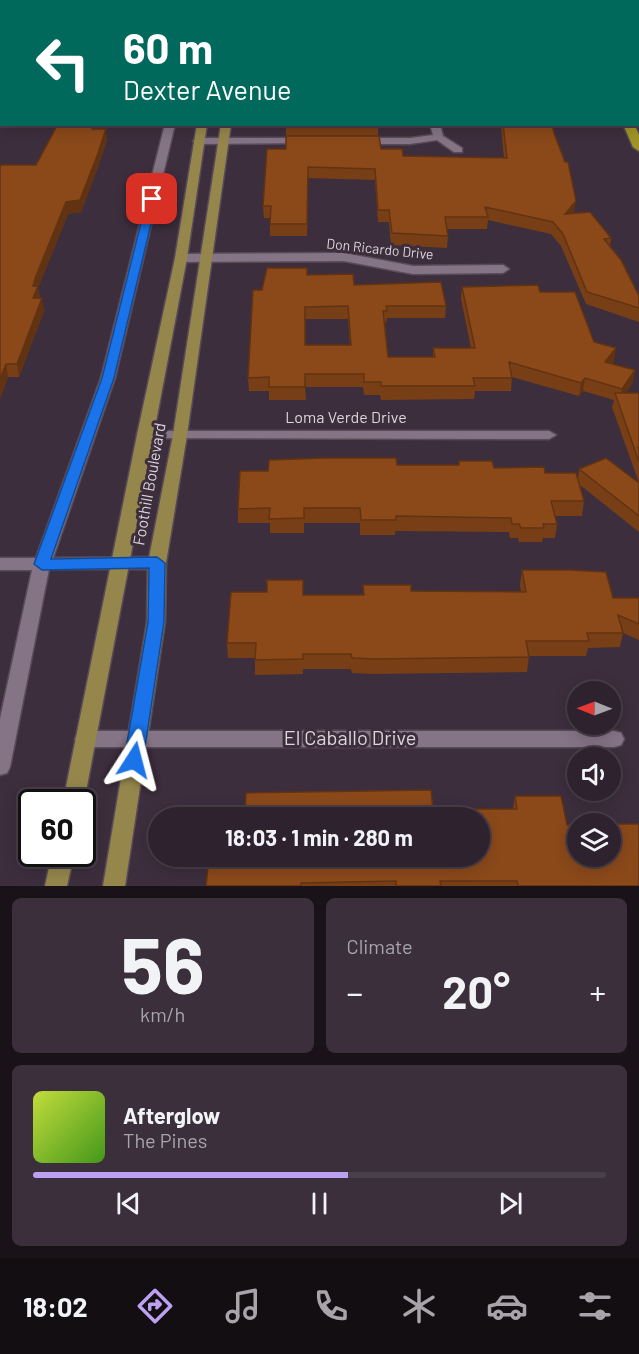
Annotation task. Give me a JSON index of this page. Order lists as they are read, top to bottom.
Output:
{
  "streets": {
    "main road": ["Foothill Boulevard"],
    "street": ["Don Ricardo Drive", "Loma Verde Drive", "El Caballo Drive"]
  },
  "crossings": [
    ["Don Ricardo Drive", "Foothill Boulevard"],
    ["Loma Verde Drive", "Foothill Boulevard"],
    ["Foothill Boulevard", "El Caballo Drive"]
  ],
  "north": "left",
  "page": {
    "turn": ["60 m", "Dexter Avenue"],
    "limit": "60",
    "trip": "18:03 · 1 min · 280 m",
    "tile": [
      ["56", "km/h"],
      "Climate"
    ],
    "heat": ["−", "20°", "+"],
    "song": ["Afterglow", "The Pines"],
    "tabs": "18:02"
  }
}
